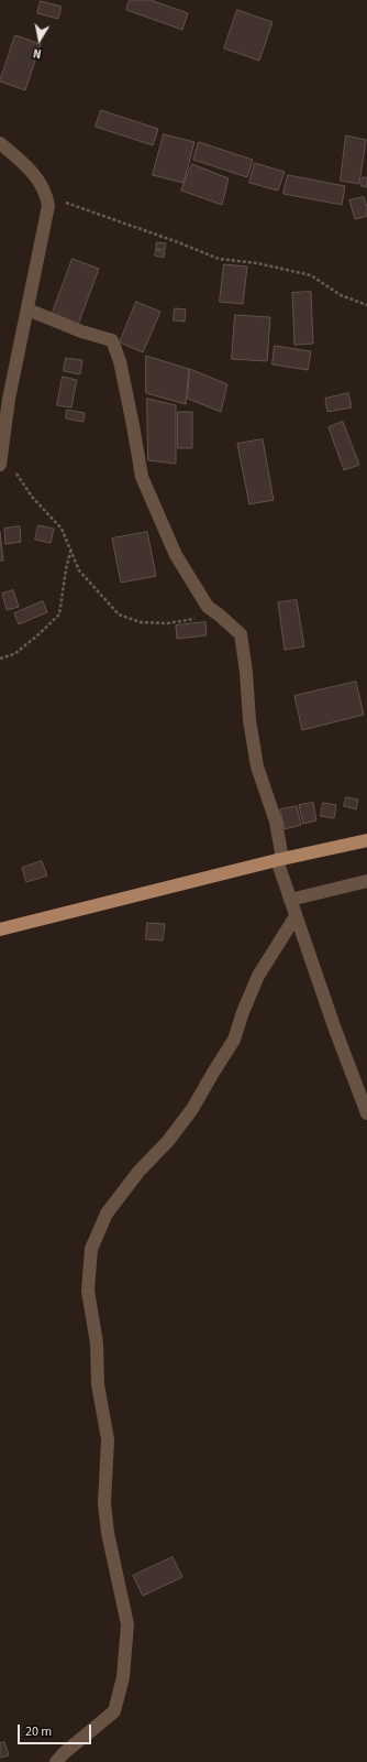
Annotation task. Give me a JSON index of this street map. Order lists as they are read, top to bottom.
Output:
{
  "scale_bar": "20 m",
  "north": "bottom"
}
